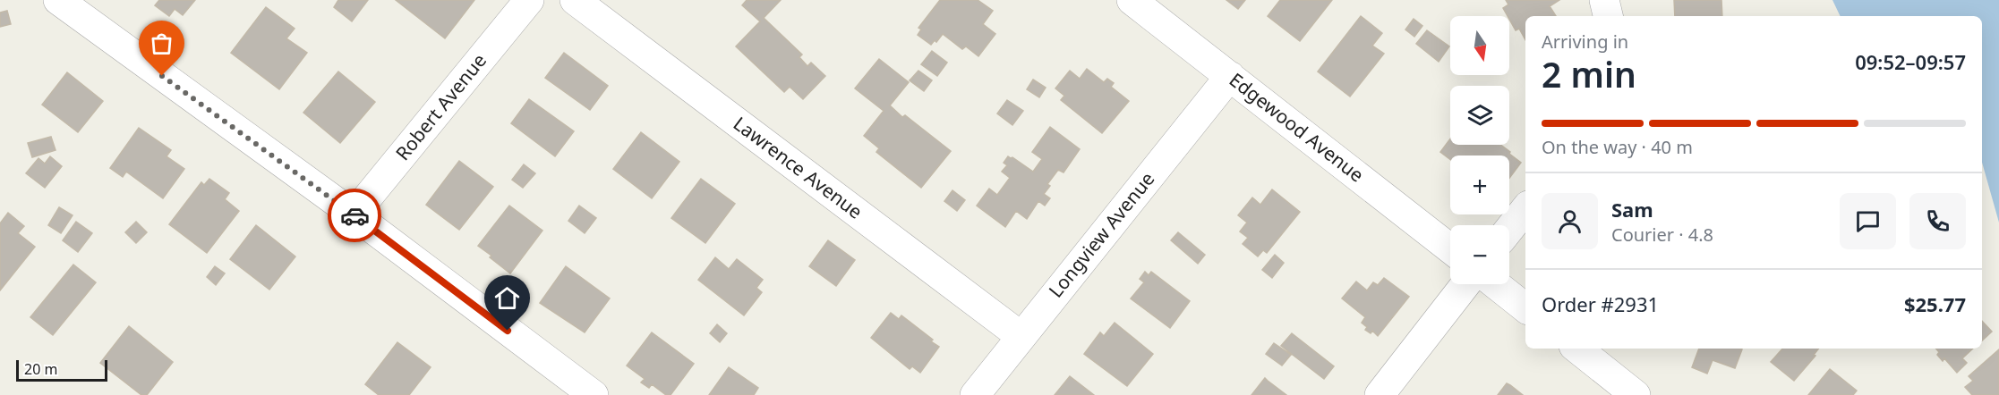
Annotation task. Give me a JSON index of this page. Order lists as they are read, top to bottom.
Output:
{
  "streets": {
    "street": [
      "Robert Avenue",
      "Edgewood Avenue",
      "Lawrence Avenue",
      "Longview Avenue"
    ]
  },
  "crossings": [
    ["Edgewood Avenue", "Longview Avenue"],
    ["Lawrence Avenue", "Longview Avenue"]
  ],
  "scale_bar": "20 m",
  "north": "bottom",
  "page": {
    "map_buttons": ["+", "−"],
    "heading": ["2 min", "Arriving in", "09:52–09:57"],
    "panel": [
      "Sam",
      "Courier · 4.8",
      "Order #2931",
      "$25.77"
    ],
    "bar": "On the way · 40 m",
    "scale": "20 m"
  }
}
